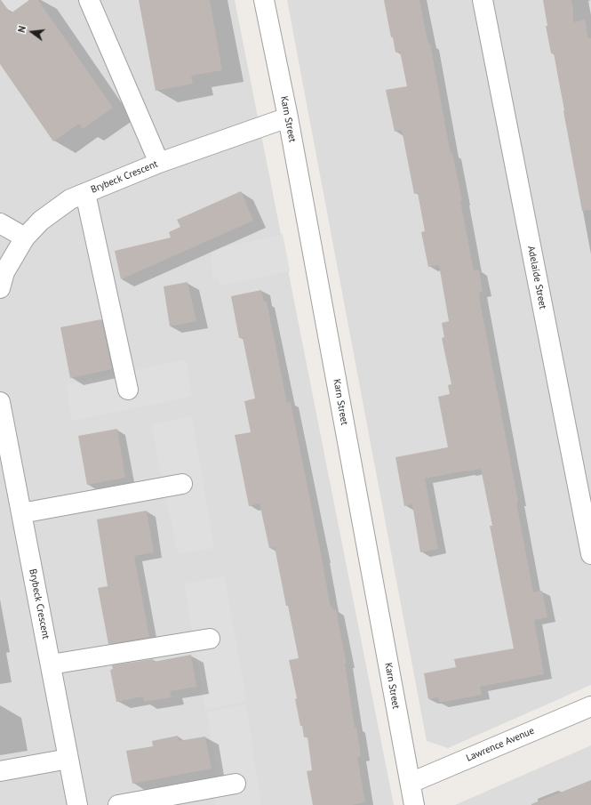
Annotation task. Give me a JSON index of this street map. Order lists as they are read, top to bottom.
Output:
{
  "streets": {
    "street": [
      "Karn Street",
      "Brybeck Crescent",
      "Adelaide Street",
      "Lawrence Avenue"
    ]
  },
  "crossings": [
    ["Karn Street", "Brybeck Crescent"],
    ["Karn Street", "Lawrence Avenue"]
  ],
  "north": "left"
}
